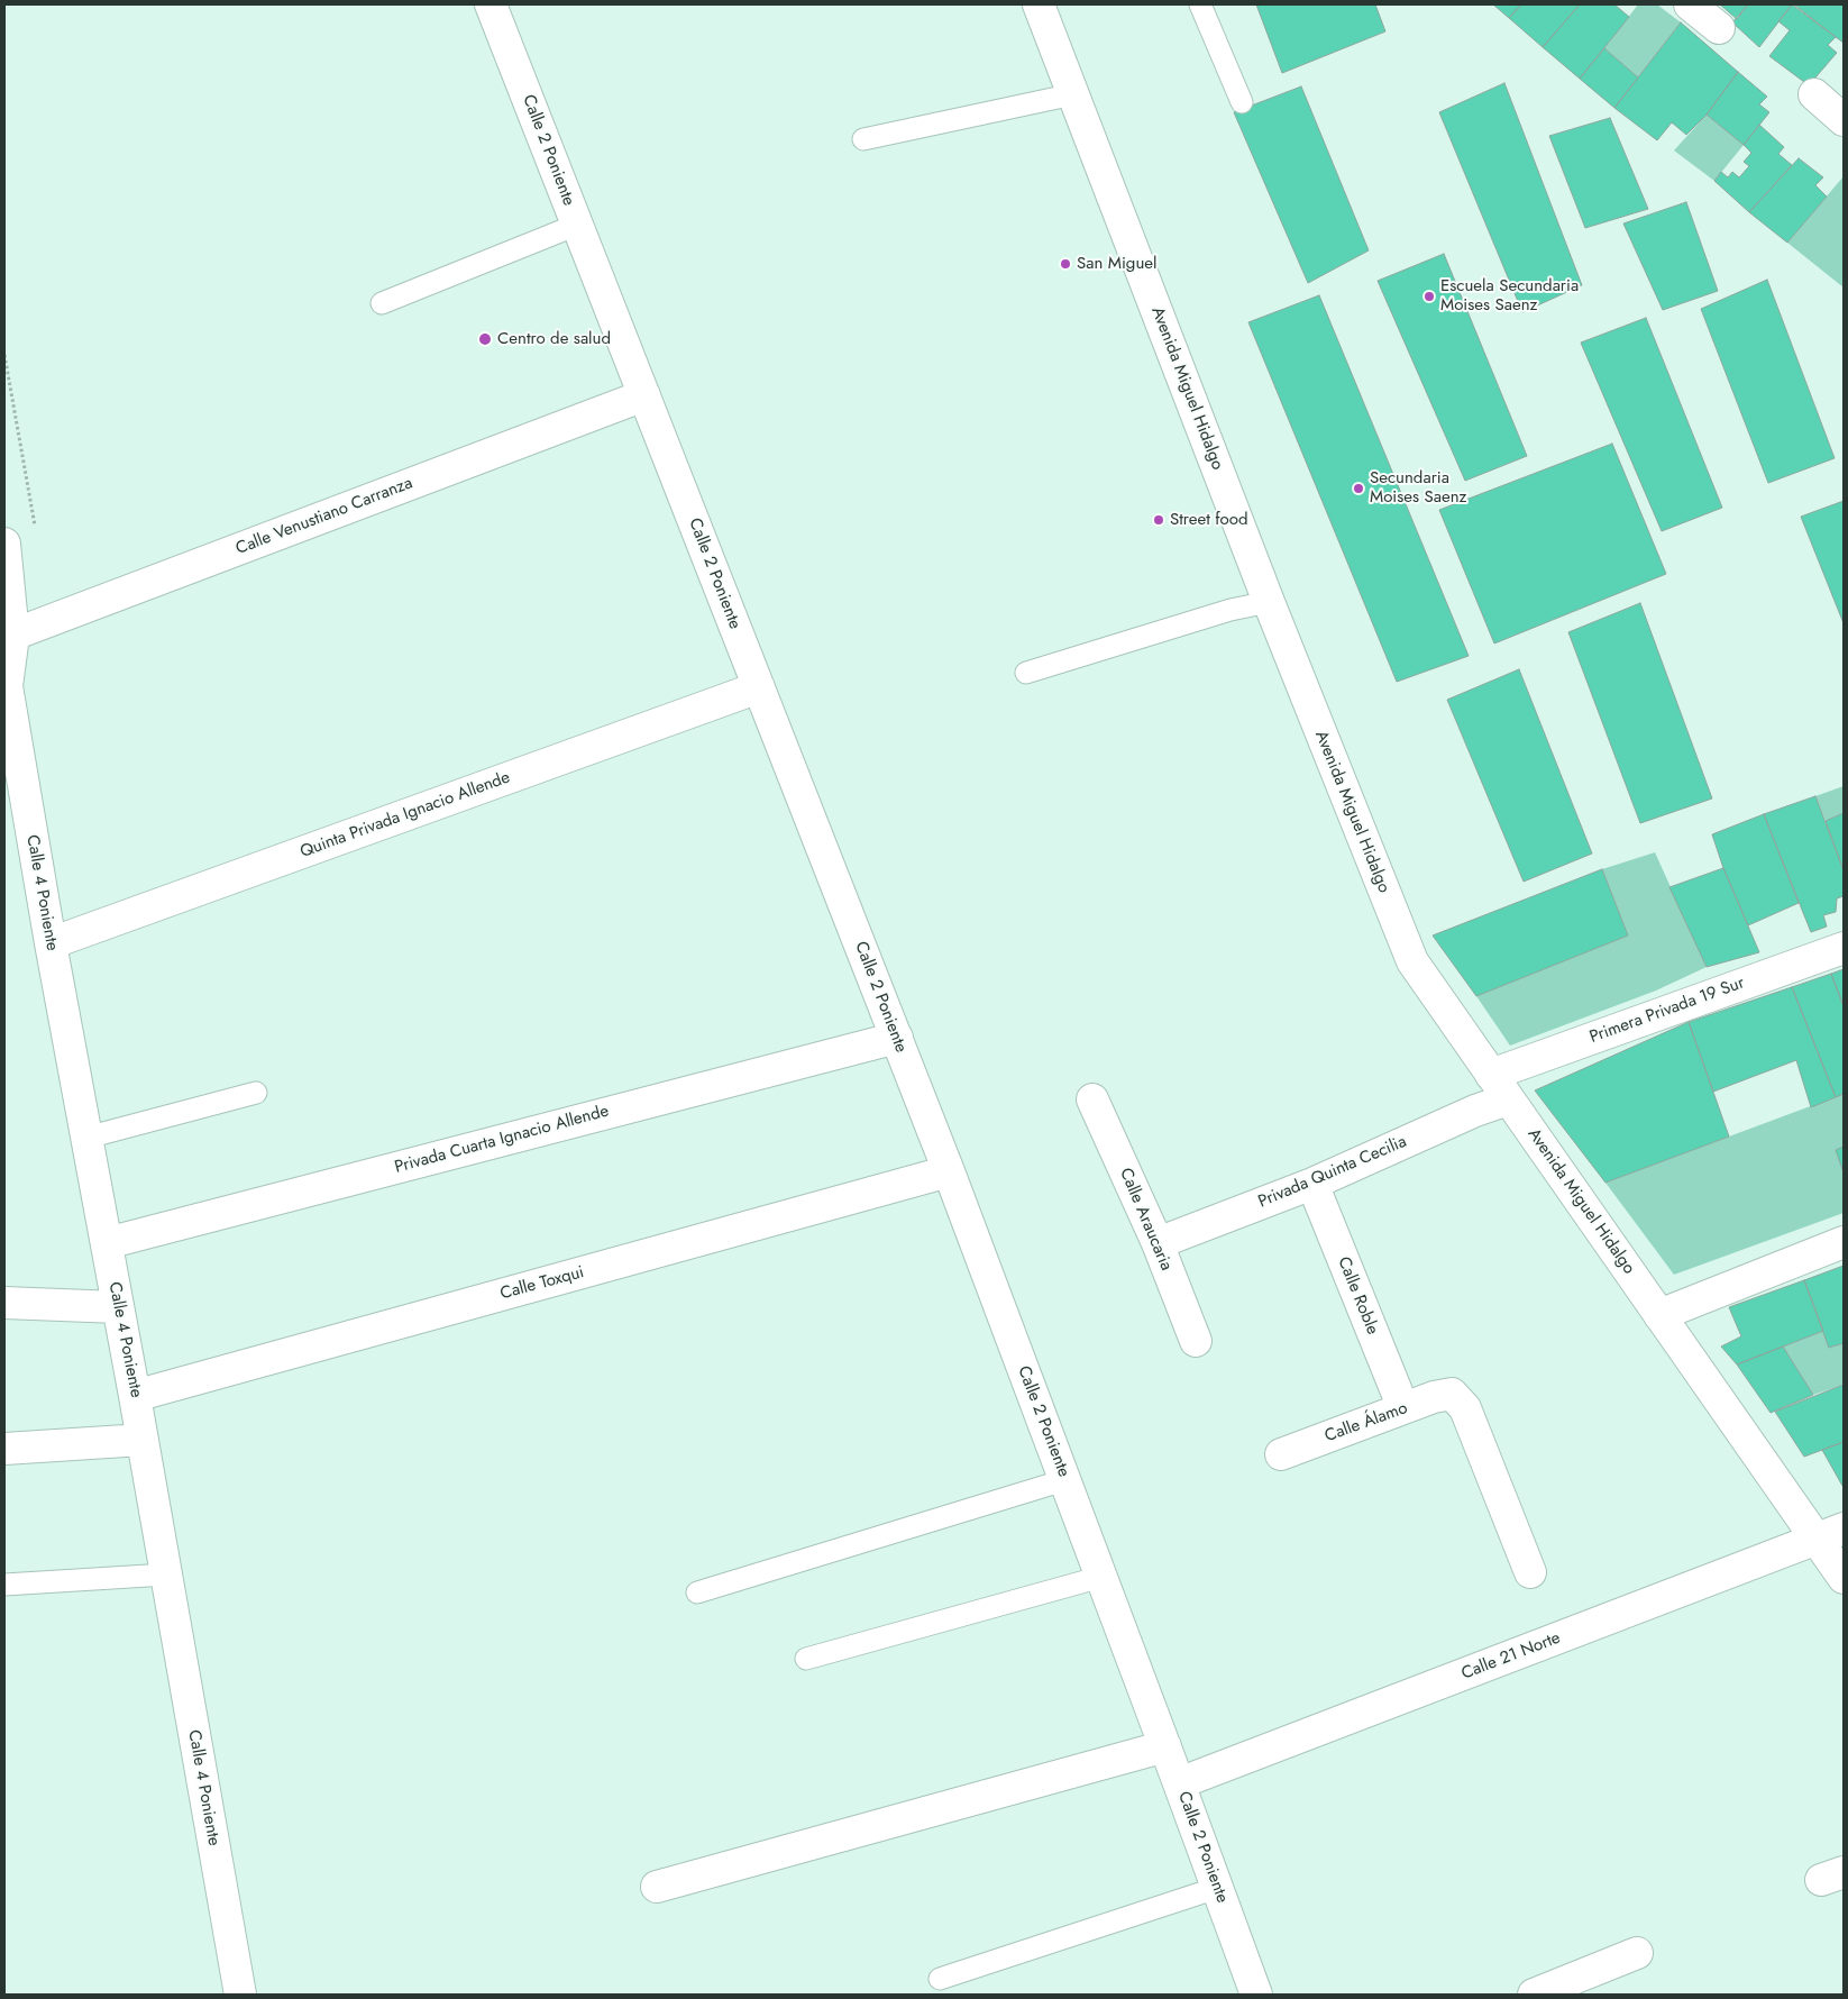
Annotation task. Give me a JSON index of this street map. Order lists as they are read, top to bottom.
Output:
{
  "streets": {
    "street": [
      "Calle 2 Poniente",
      "Avenida Miguel Hidalgo",
      "Calle Venustiano Carranza",
      "Quinta Privada Ignacio Allende",
      "Calle 4 Poniente",
      "Primera Privada 19 Sur",
      "Privada Cuarta Ignacio Allende",
      "Privada Quinta Cecilia",
      "Calle Araucaria",
      "Calle Toxqui",
      "Calle Roble",
      "Calle Álamo",
      "Calle 21 Norte"
    ]
  },
  "crossings": [
    ["Calle 2 Poniente", "Calle Venustiano Carranza"],
    ["Calle 2 Poniente", "Quinta Privada Ignacio Allende"],
    ["Calle 2 Poniente", "Privada Cuarta Ignacio Allende"],
    ["Calle 2 Poniente", "Calle Toxqui"],
    ["Calle 2 Poniente", "Calle 21 Norte"],
    ["Avenida Miguel Hidalgo", "Primera Privada 19 Sur"],
    ["Avenida Miguel Hidalgo", "Privada Quinta Cecilia"],
    ["Avenida Miguel Hidalgo", "Calle 21 Norte"],
    ["Calle Venustiano Carranza", "Calle 4 Poniente"],
    ["Quinta Privada Ignacio Allende", "Calle 4 Poniente"],
    ["Calle 4 Poniente", "Privada Cuarta Ignacio Allende"],
    ["Calle 4 Poniente", "Calle Toxqui"],
    ["Primera Privada 19 Sur", "Privada Quinta Cecilia"],
    ["Privada Quinta Cecilia", "Calle Araucaria"],
    ["Privada Quinta Cecilia", "Calle Roble"],
    ["Calle Roble", "Calle Álamo"]
  ],
  "places": [
    "San Miguel",
    "Escuela Secundaria Moises Saenz",
    "Centro de salud",
    "Secundaria Moises Saenz",
    "Street food"
  ]
}
